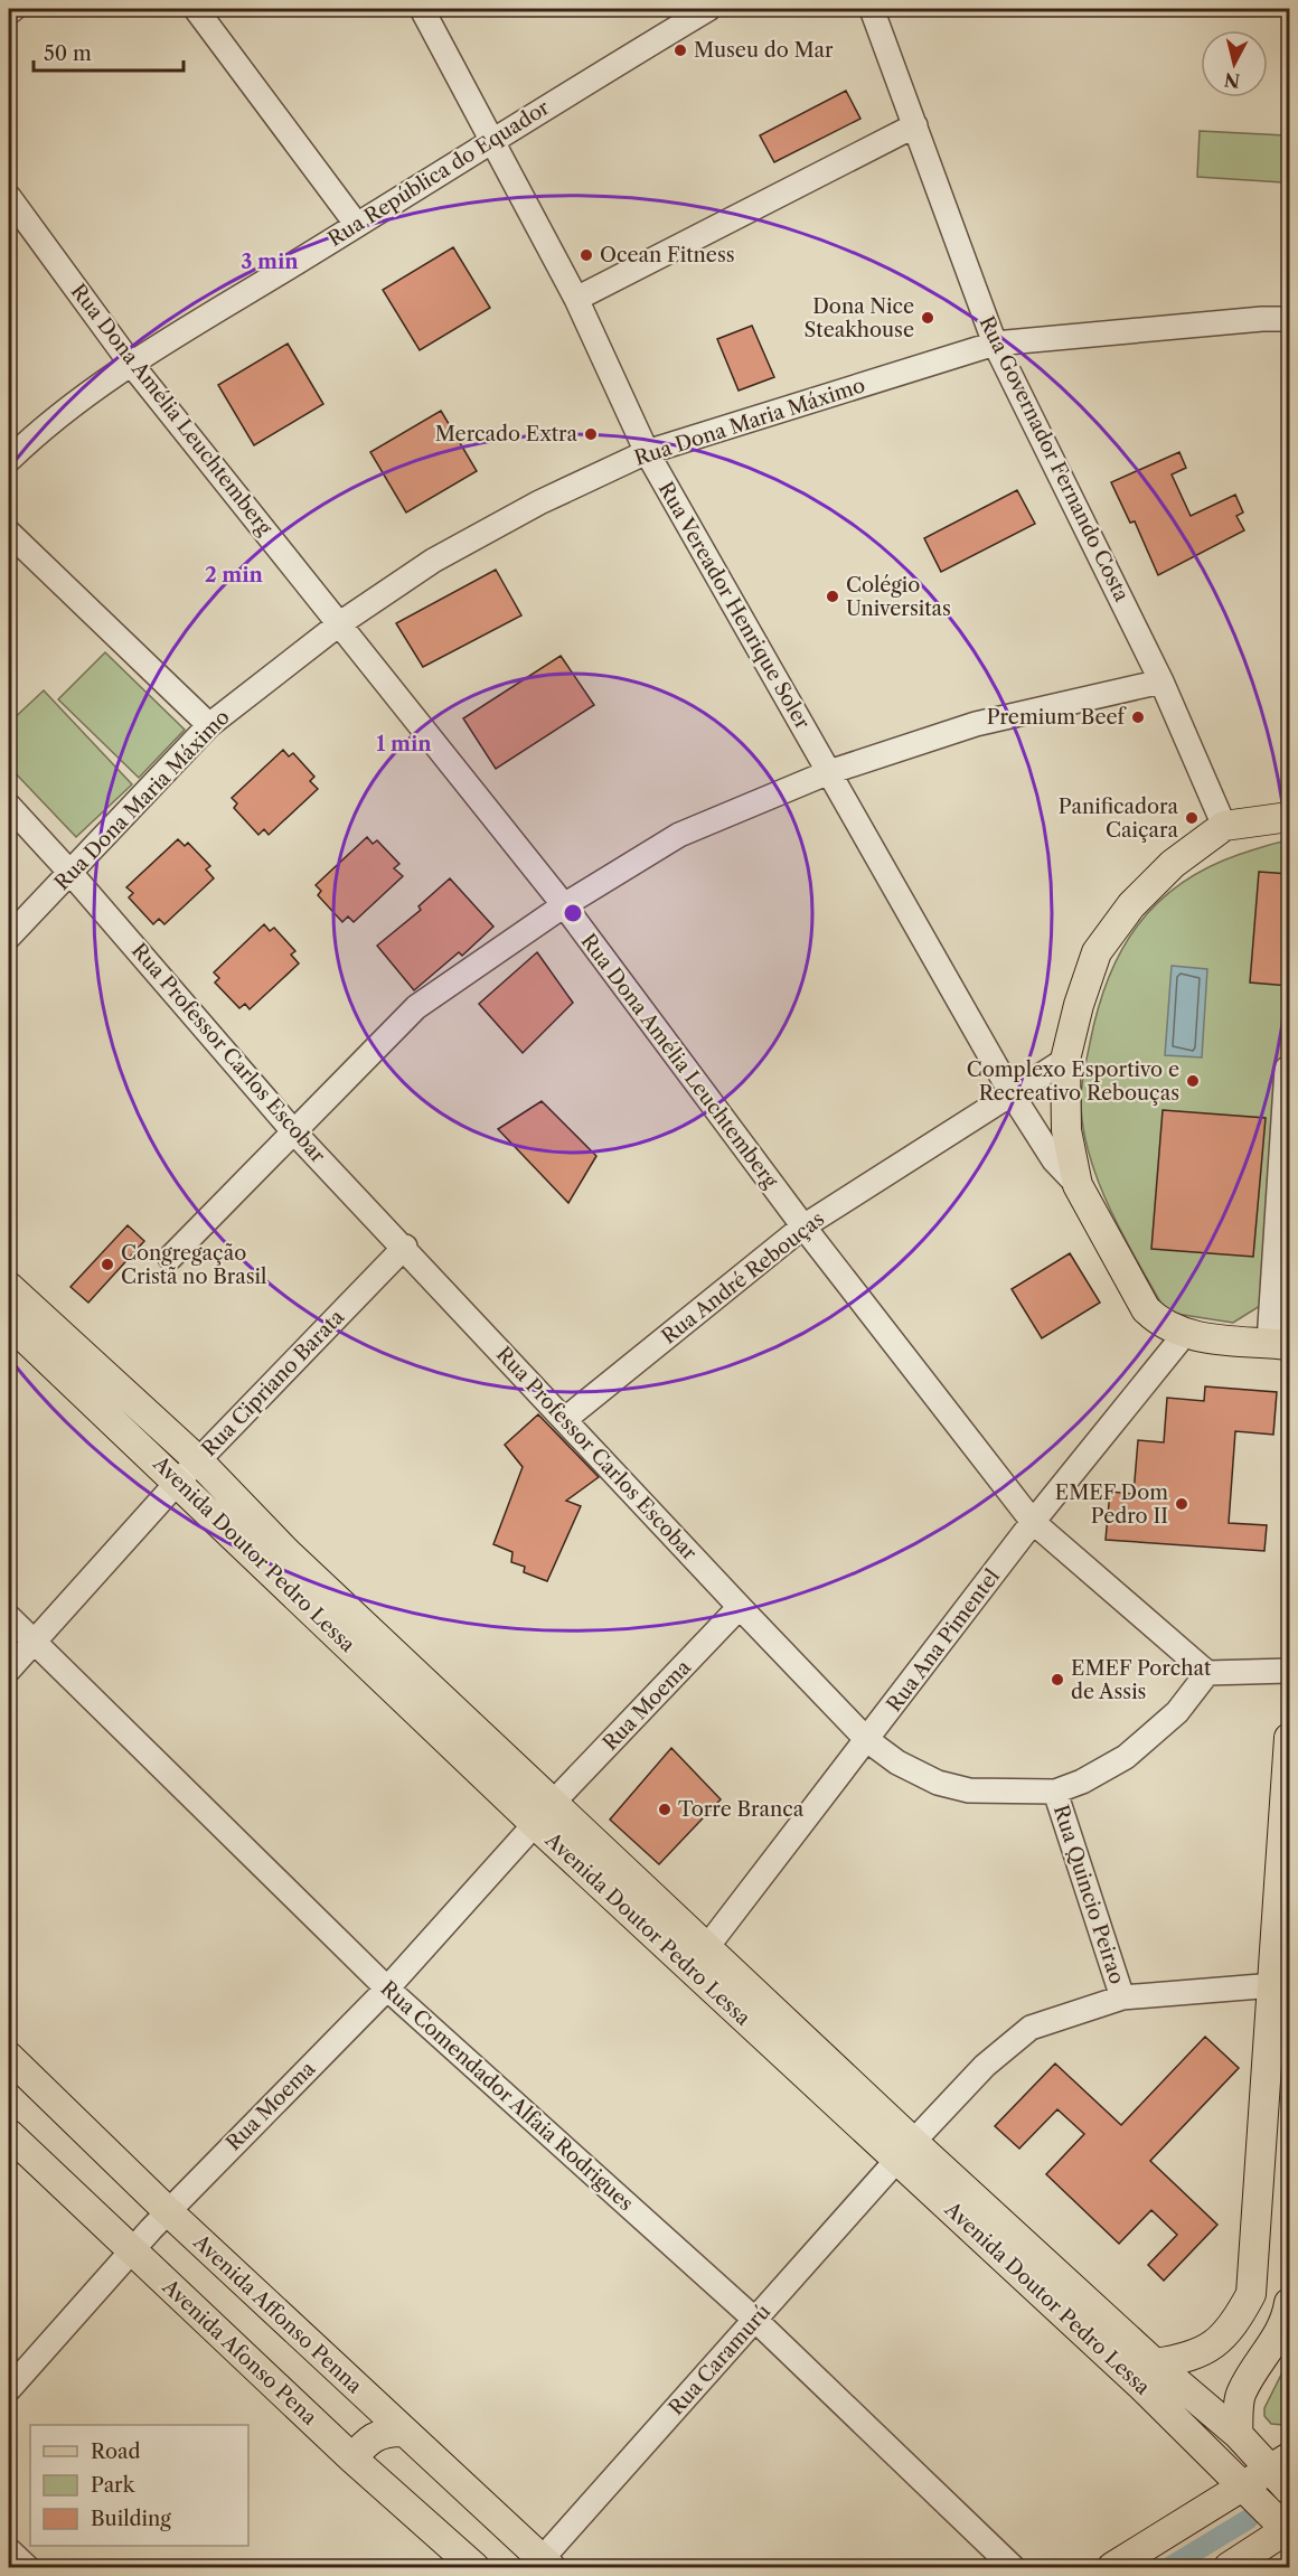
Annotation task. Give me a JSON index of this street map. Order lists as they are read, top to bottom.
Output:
{
  "streets": {
    "main road": ["Avenida Doutor Pedro Lessa", "Avenida Affonso Penna", "Avenida Afonso Pena"],
    "street": [
      "Rua República do Equador",
      "Rua Dona Amélia Leuchtemberg",
      "Rua Dona Maria Máximo",
      "Rua Governador Fernando Costa",
      "Rua Vereador Henrique Soler",
      "Rua Professor Carlos Escobar",
      "Rua André Rebouças",
      "Rua Cipriano Barata",
      "Rua Ana Pimentel",
      "Rua Moema",
      "Rua Quincio Peirao",
      "Rua Comendador Alfaia Rodrigues",
      "Rua Caramurú"
    ]
  },
  "crossings": [
    ["Rua República do Equador", "Rua Dona Amélia Leuchtemberg"],
    ["Rua República do Equador", "Rua Vereador Henrique Soler"],
    ["Rua Dona Amélia Leuchtemberg", "Rua Dona Maria Máximo"],
    ["Rua Dona Amélia Leuchtemberg", "Rua Professor Carlos Escobar"],
    ["Rua Dona Amélia Leuchtemberg", "Rua André Rebouças"],
    ["Rua Dona Amélia Leuchtemberg", "Rua Ana Pimentel"],
    ["Rua Dona Maria Máximo", "Rua Governador Fernando Costa"],
    ["Rua Dona Maria Máximo", "Rua Vereador Henrique Soler"],
    ["Rua Dona Maria Máximo", "Rua Professor Carlos Escobar"],
    ["Rua Vereador Henrique Soler", "Rua André Rebouças"],
    ["Rua Professor Carlos Escobar", "Rua André Rebouças"],
    ["Rua Professor Carlos Escobar", "Rua Cipriano Barata"],
    ["Rua Professor Carlos Escobar", "Rua Ana Pimentel"],
    ["Rua Professor Carlos Escobar", "Rua Moema"],
    ["Rua Professor Carlos Escobar", "Rua Quincio Peirao"],
    ["Rua Cipriano Barata", "Avenida Doutor Pedro Lessa"],
    ["Rua Cipriano Barata", "Rua Comendador Alfaia Rodrigues"],
    ["Avenida Doutor Pedro Lessa", "Rua Ana Pimentel"],
    ["Avenida Doutor Pedro Lessa", "Rua Moema"],
    ["Avenida Doutor Pedro Lessa", "Rua Caramurú"],
    ["Rua Moema", "Rua Comendador Alfaia Rodrigues"],
    ["Rua Moema", "Avenida Affonso Penna"],
    ["Rua Moema", "Avenida Afonso Pena"],
    ["Rua Quincio Peirao", "Rua Caramurú"],
    ["Rua Comendador Alfaia Rodrigues", "Rua Caramurú"],
    ["Avenida Affonso Penna", "Rua Caramurú"]
  ],
  "places": [
    "Museu do Mar",
    "Ocean Fitness",
    "Dona Nice Steakhouse",
    "Mercado Extra",
    "Colégio Universitas",
    "Premium Beef",
    "Panificadora Caiçara",
    "Complexo Esportivo e Recreativo Rebouças",
    "Congregação Cristã no Brasil",
    "EMEF Dom Pedro II",
    "EMEF Porchat de Assis",
    "Torre Branca"
  ],
  "legend": ["Road", "Park", "Building"],
  "scale_bar": "50 m",
  "north": "bottom",
  "rings": ["3 min", "2 min", "1 min"]
}
